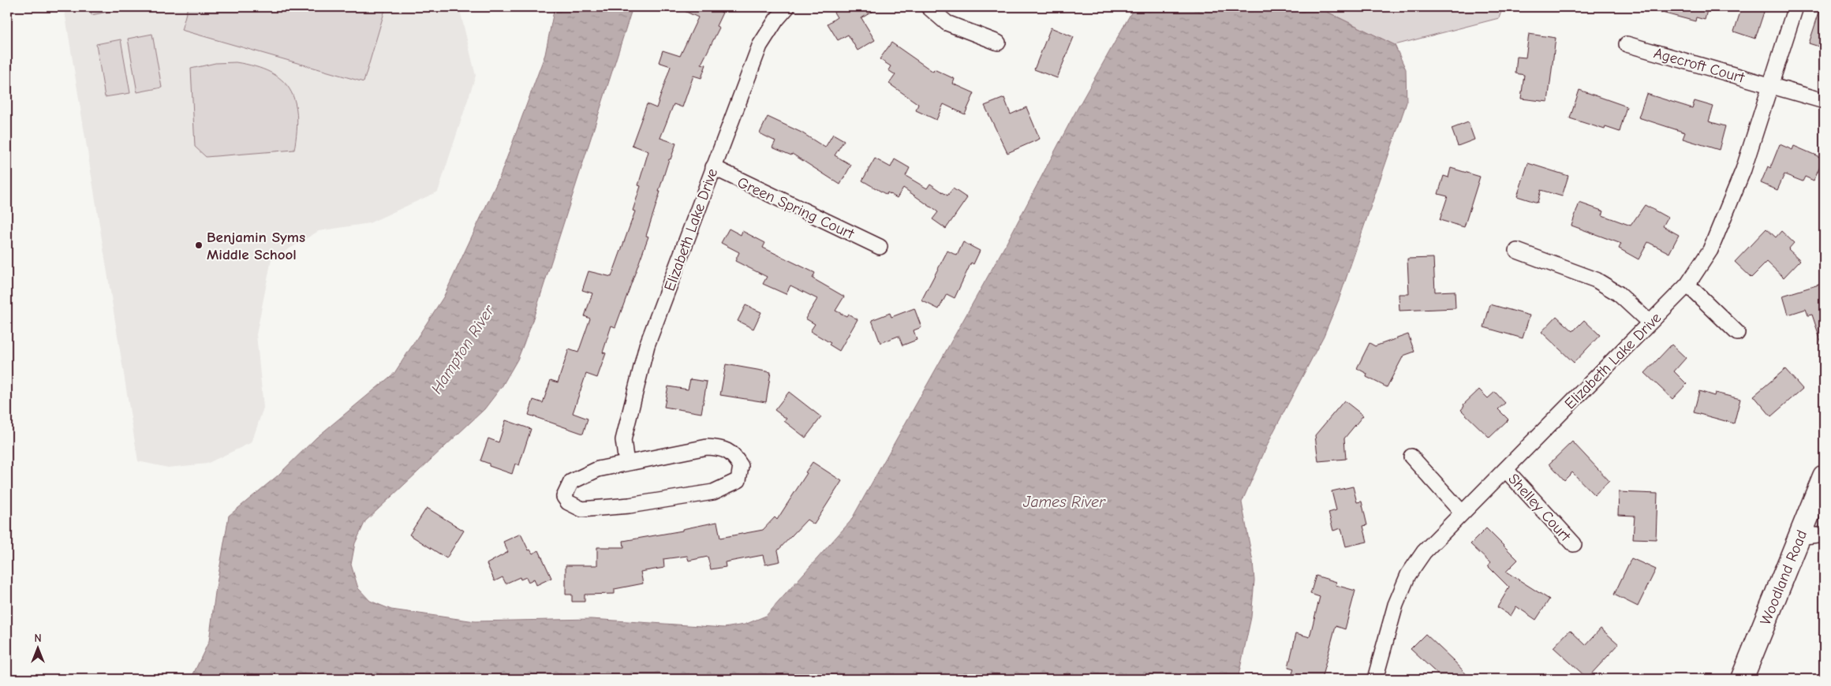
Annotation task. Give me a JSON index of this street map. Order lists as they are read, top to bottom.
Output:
{
  "streets": {
    "main road": ["Woodland Road"],
    "street": [
      "Agecroft Court",
      "Green Spring Court",
      "Elizabeth Lake Drive",
      "Shelley Court"
    ]
  },
  "crossings": [
    ["Agecroft Court", "Elizabeth Lake Drive"],
    ["Green Spring Court", "Elizabeth Lake Drive"],
    ["Elizabeth Lake Drive", "Shelley Court"]
  ],
  "water": ["Hampton River", "James River"],
  "places": ["Benjamin Syms Middle School"],
  "north": "top"
}
